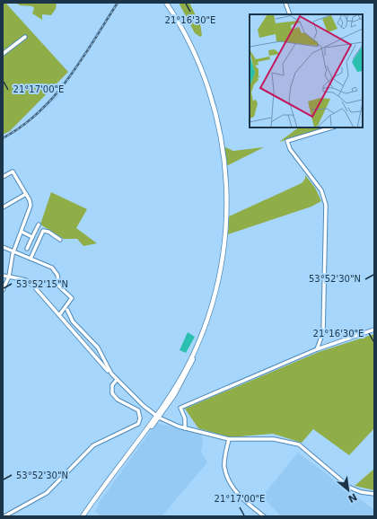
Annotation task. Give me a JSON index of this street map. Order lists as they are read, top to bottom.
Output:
{
  "north": "bottom right",
  "coordinates": [
    "21°16'30\"E",
    "21°17'00\"E",
    "53°52'30\"N",
    "53°52'15\"N"
  ]
}
